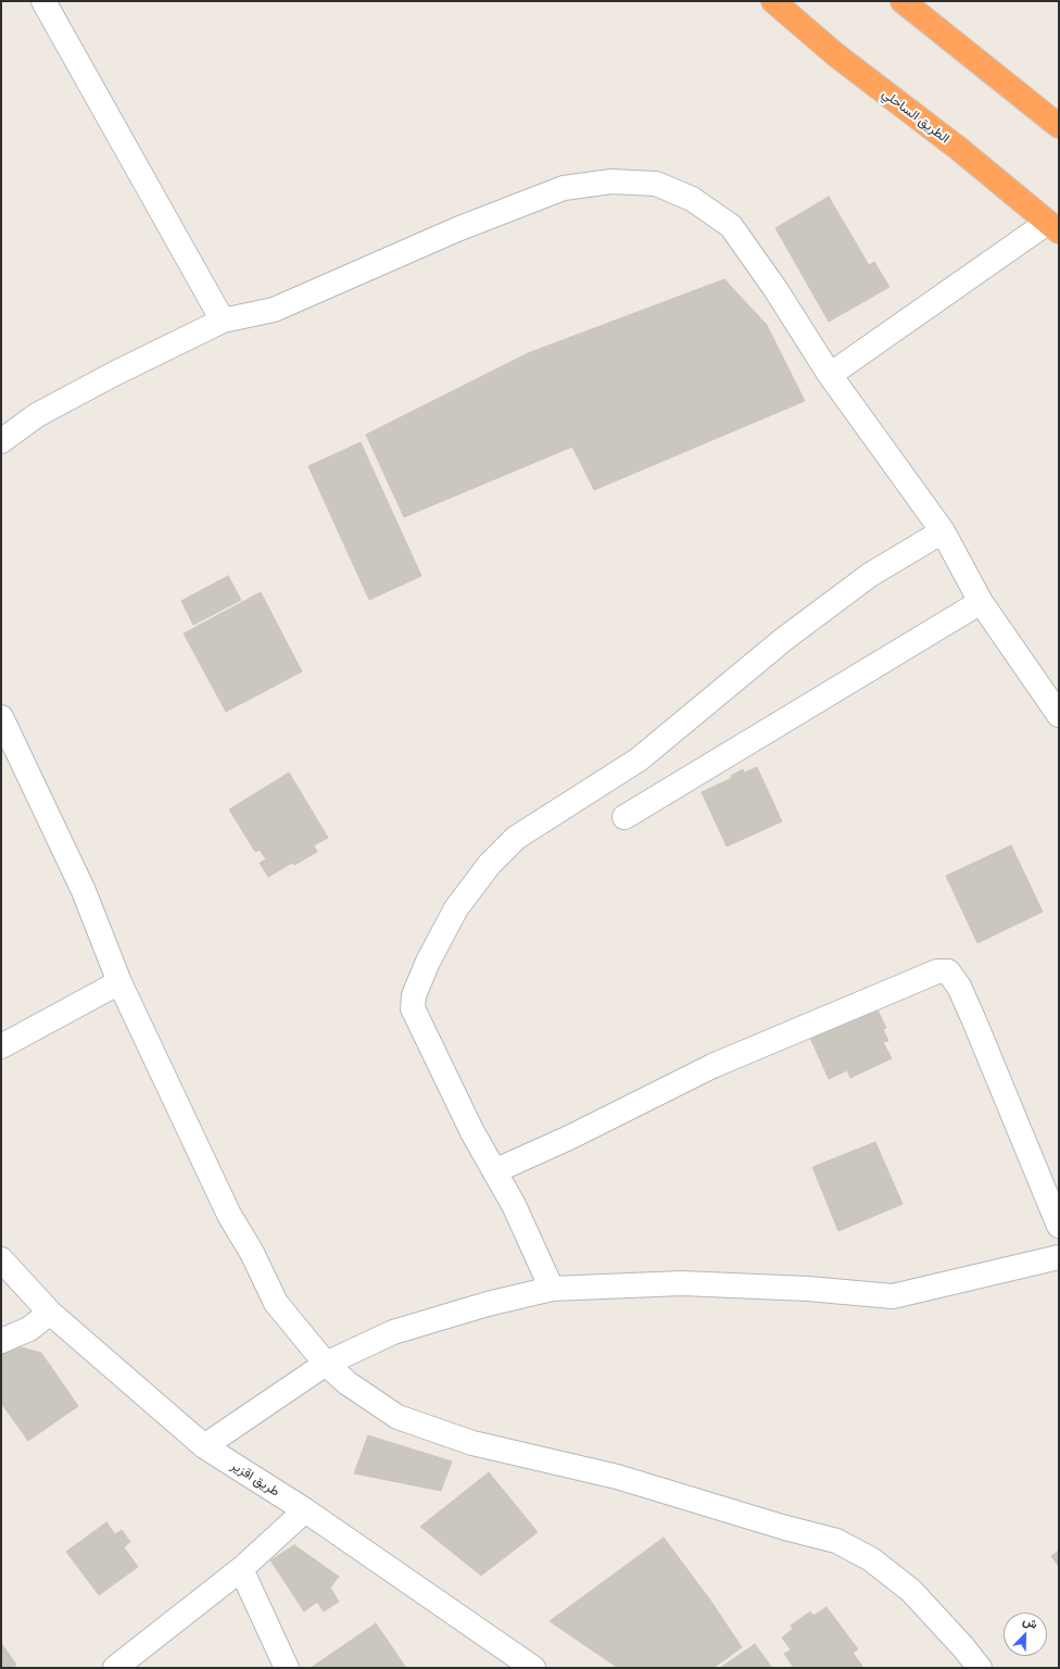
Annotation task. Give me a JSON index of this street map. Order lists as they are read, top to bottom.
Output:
{
  "streets": {
    "highway": ["الطريق الساحلي"],
    "street": ["طريق اقزير"]
  },
  "north": "top right"
}
